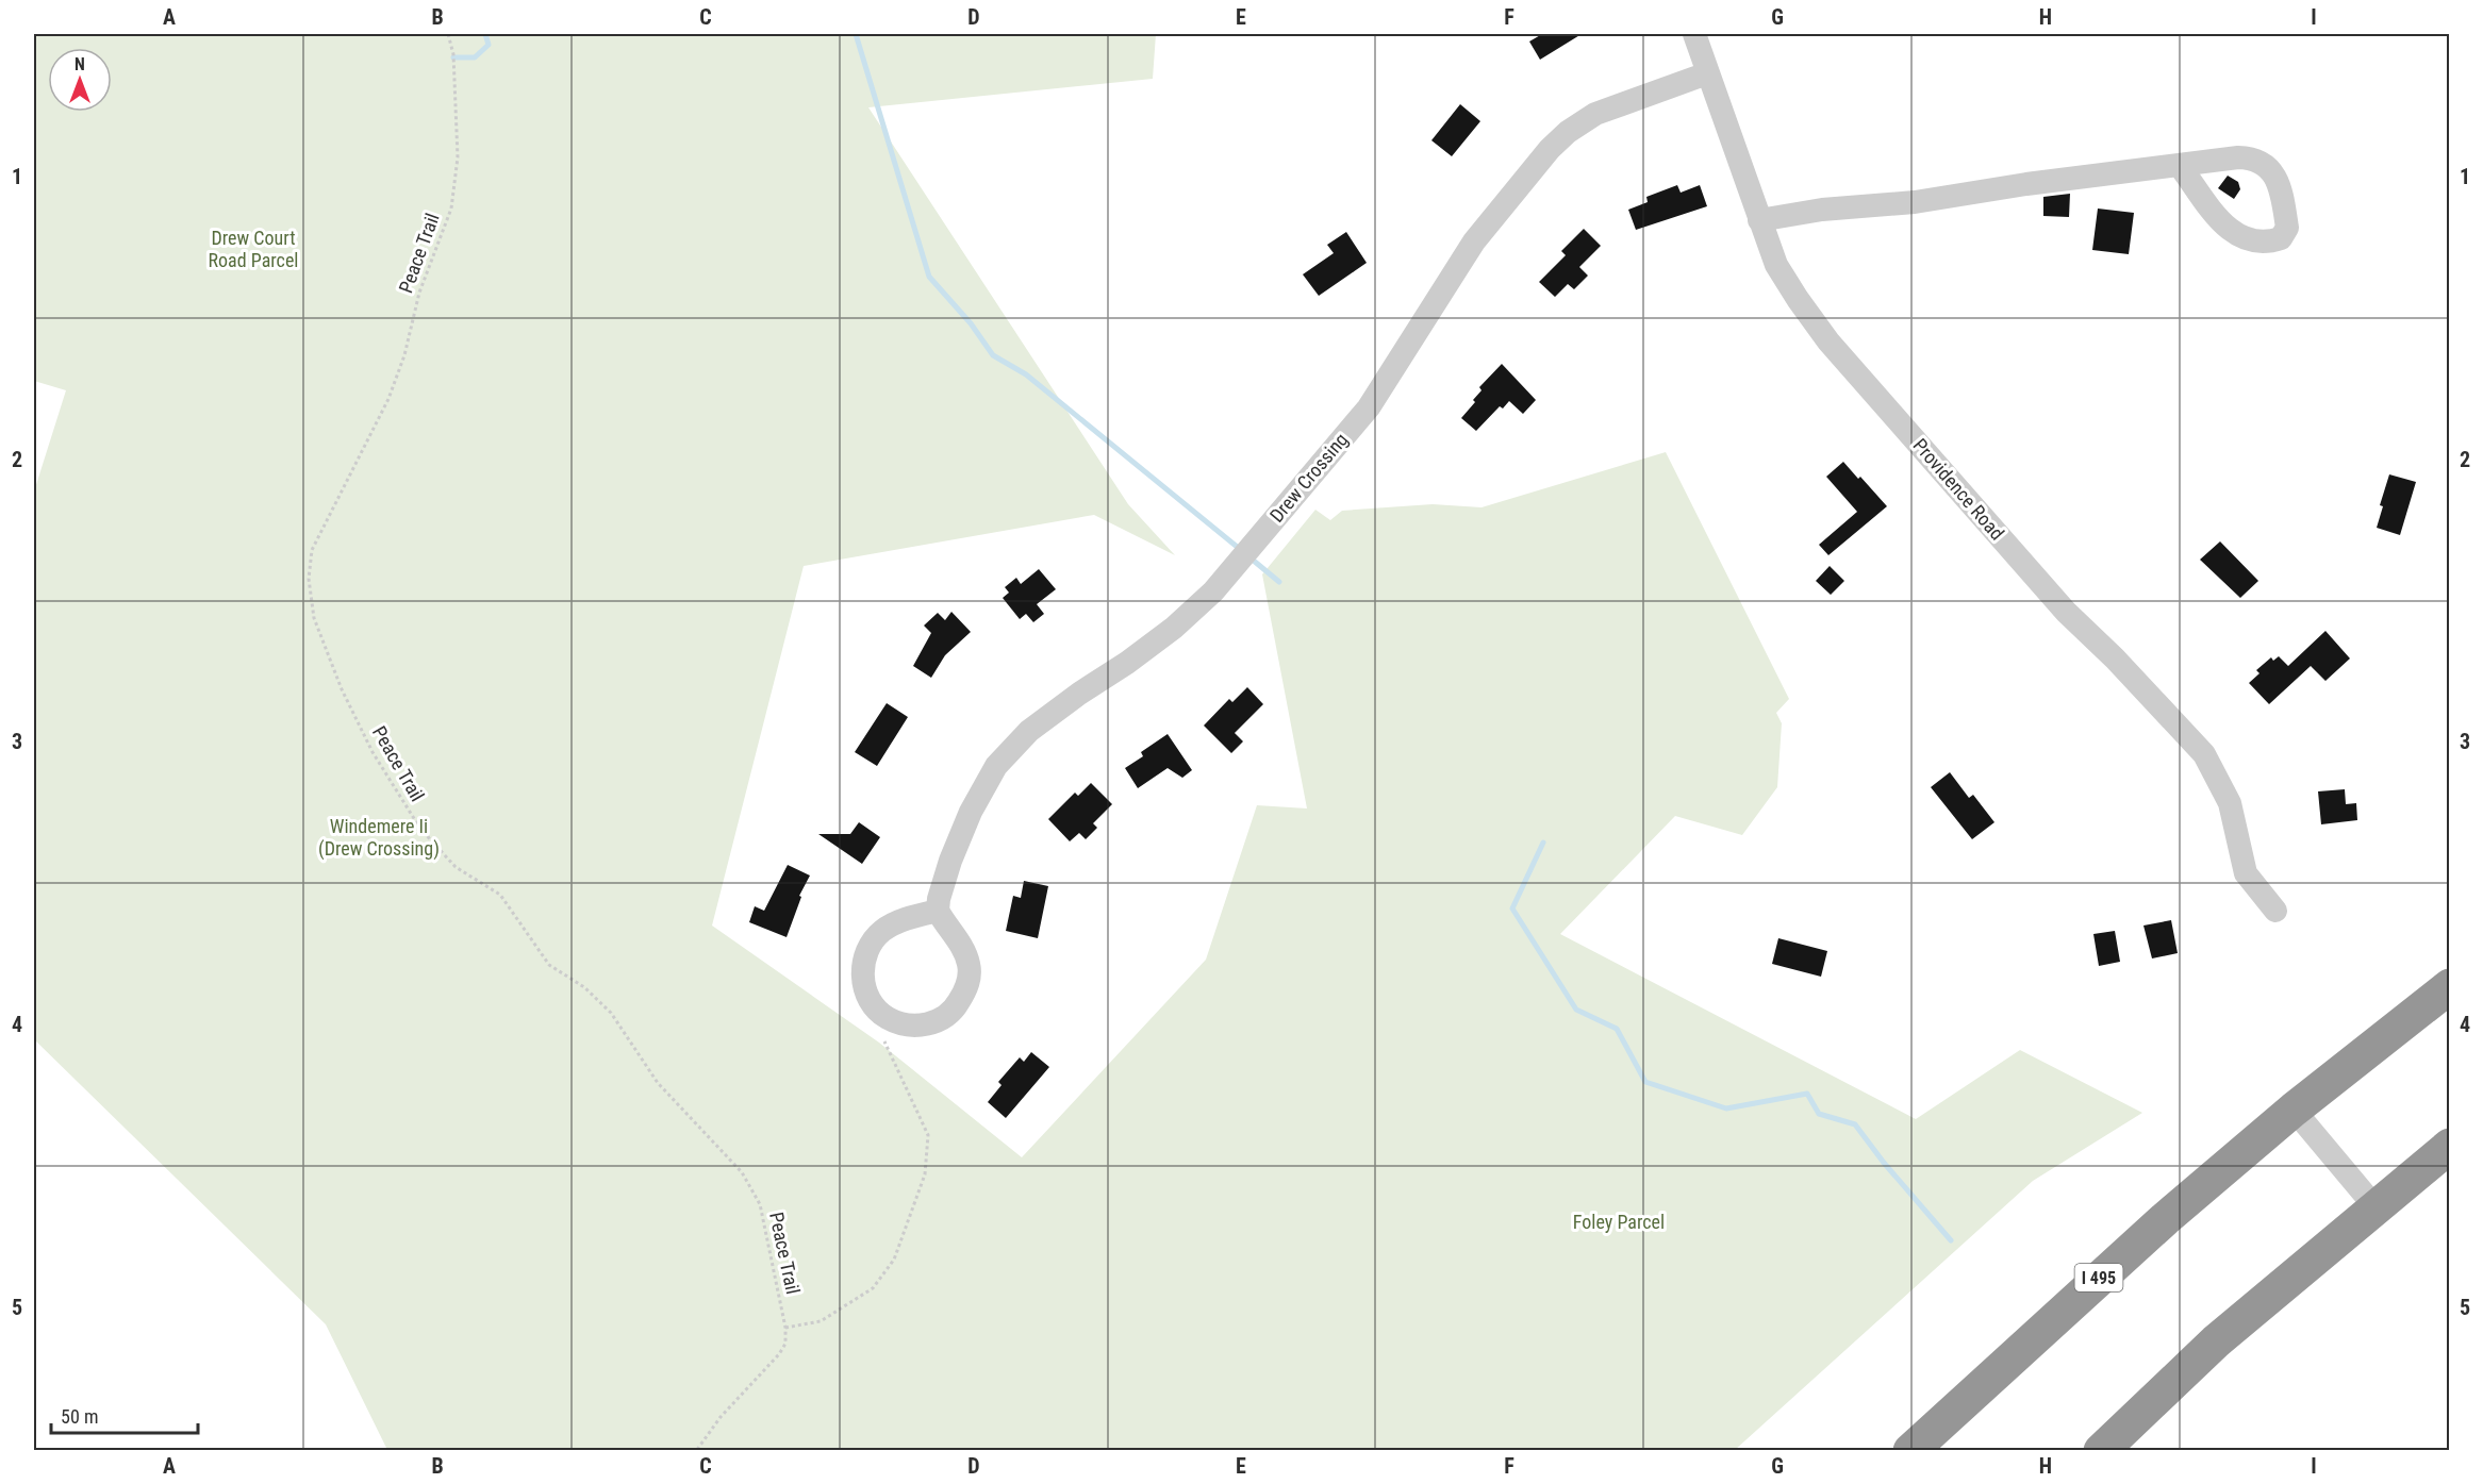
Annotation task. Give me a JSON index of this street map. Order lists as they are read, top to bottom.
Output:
{
  "streets": {
    "highway": ["I 495"],
    "street": ["Drew Crossing", "Providence Road"],
    "path": ["Peace Trail"]
  },
  "crossings": [
    ["Drew Crossing", "Providence Road"]
  ],
  "parks": ["Drew Court Road Parcel", "Windemere Ii (Drew Crossing)", "Foley Parcel"],
  "scale_bar": "50 m",
  "north": "top",
  "grid": {
    "columns": [
      "A",
      "B",
      "C",
      "D",
      "E",
      "F",
      "G",
      "H",
      "I"
    ],
    "rows": [
      "1",
      "2",
      "3",
      "4",
      "5"
    ]
  }
}
